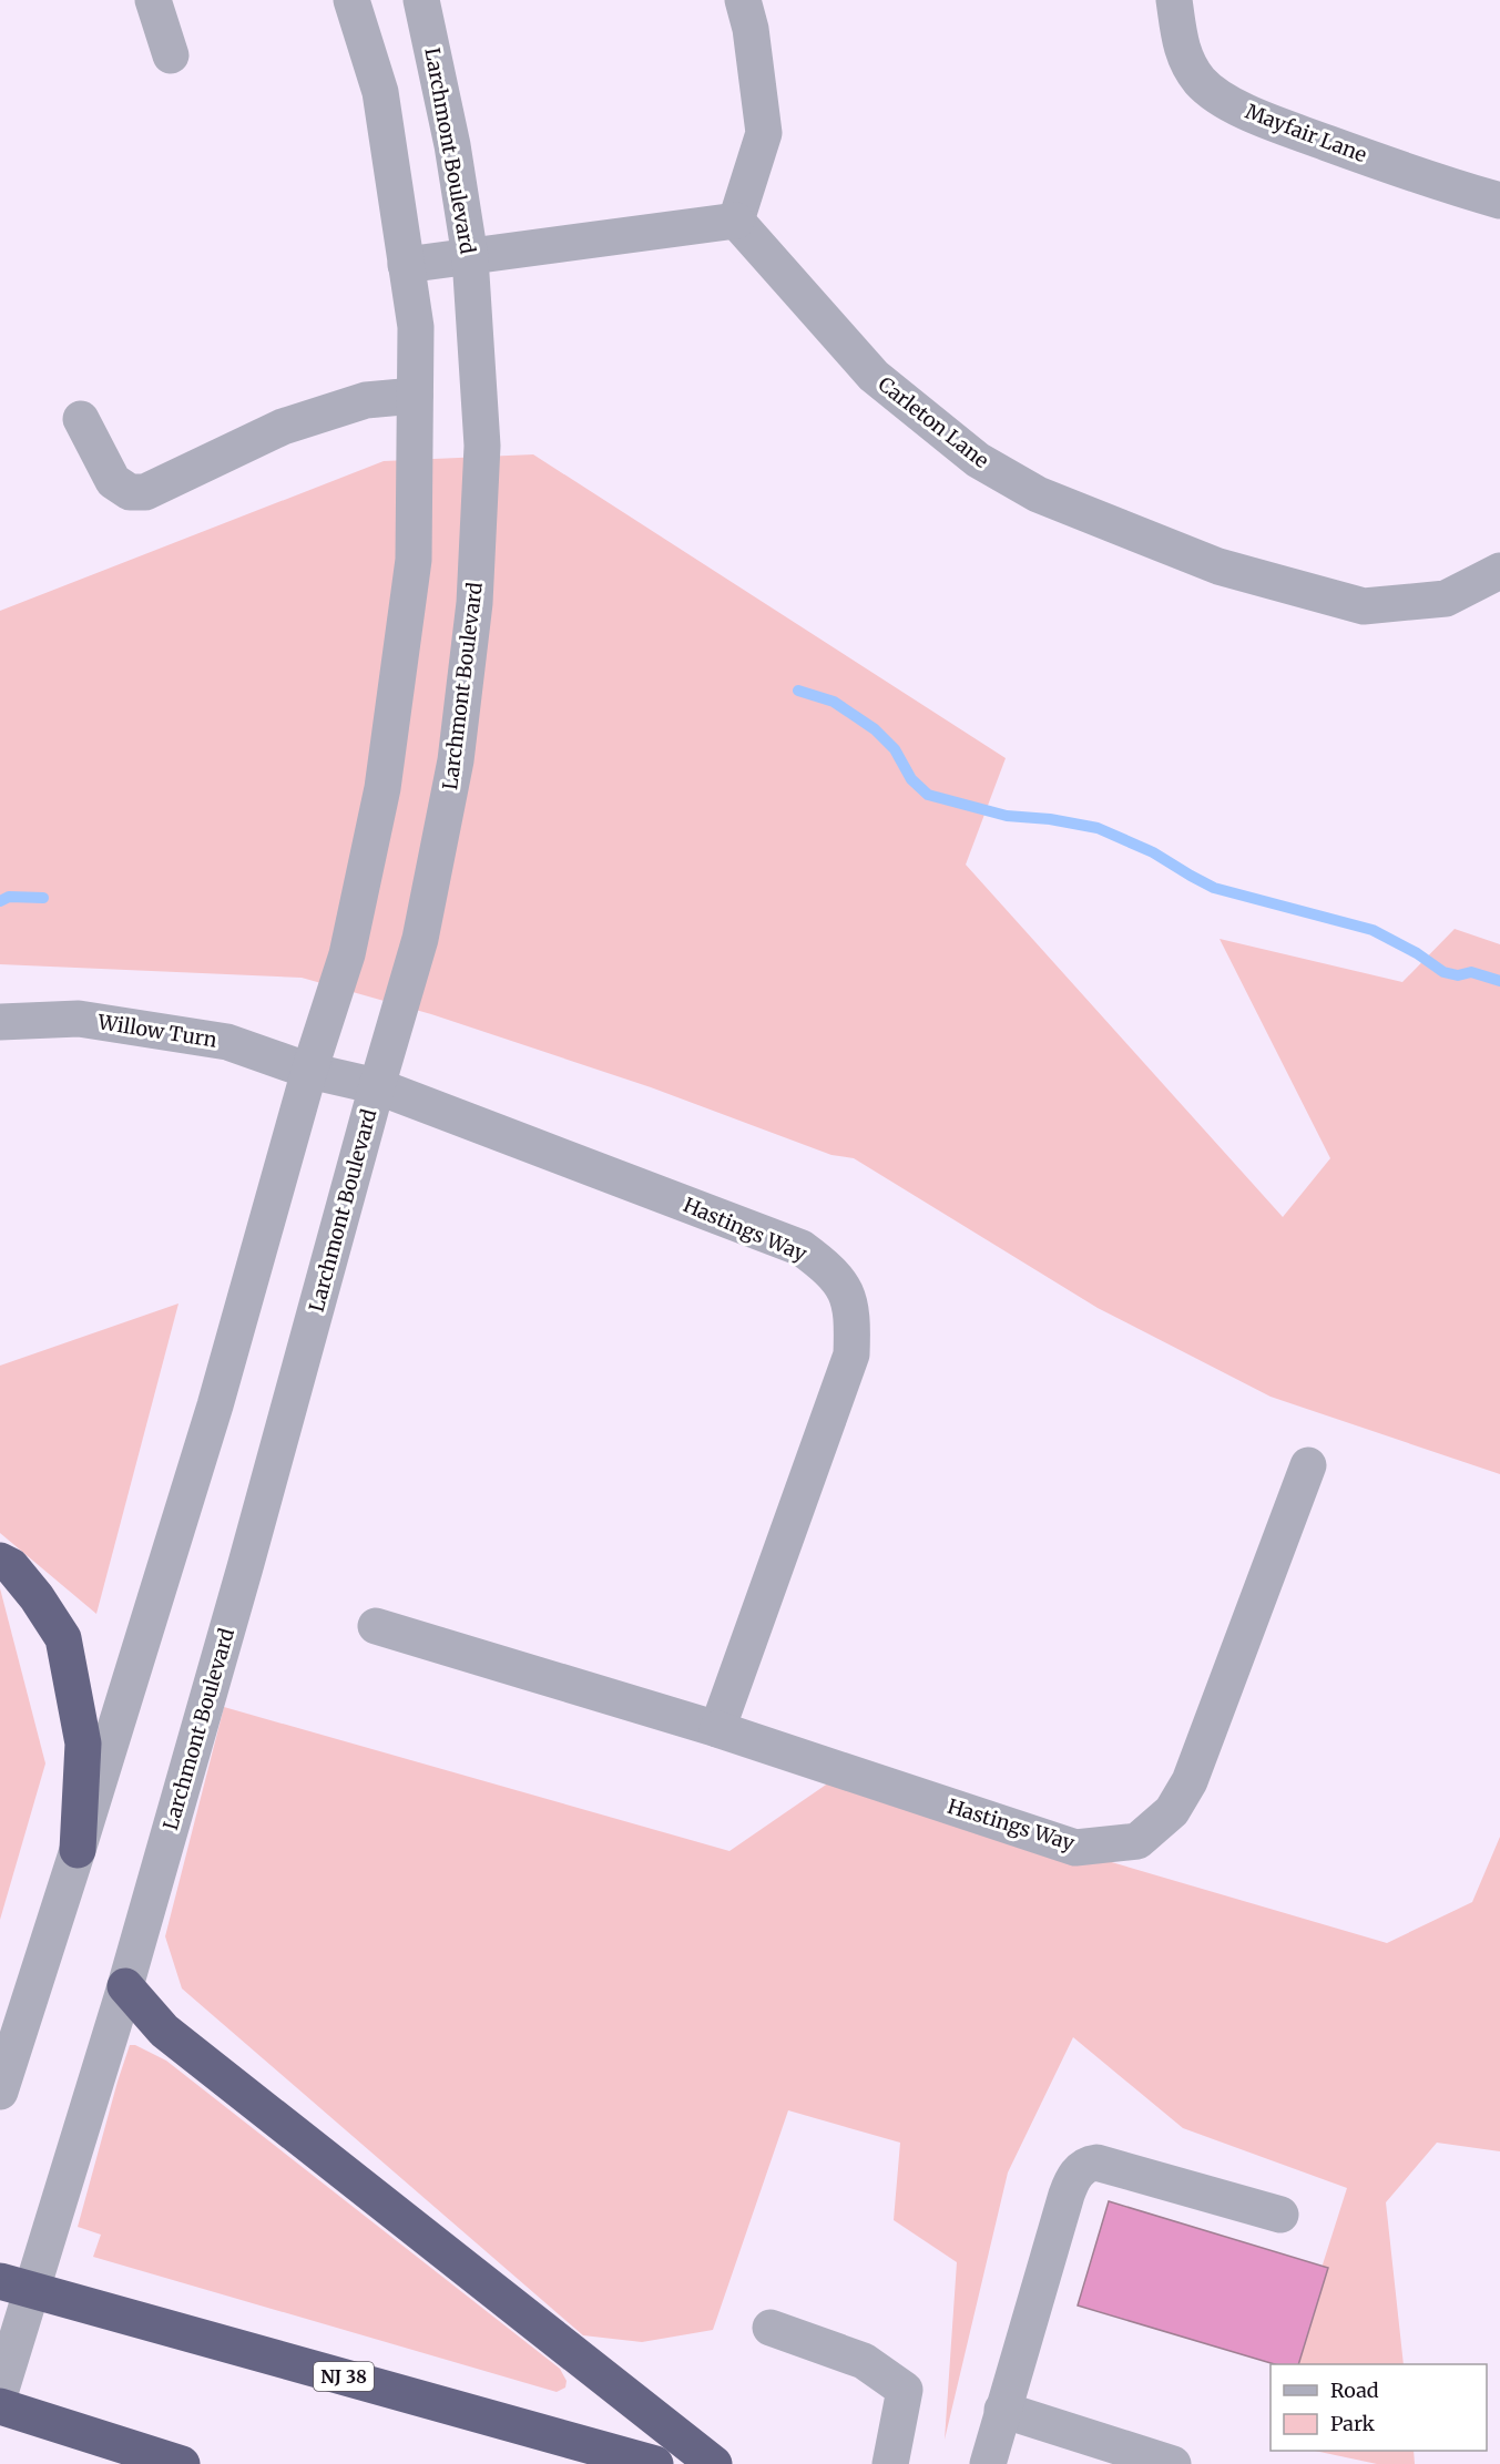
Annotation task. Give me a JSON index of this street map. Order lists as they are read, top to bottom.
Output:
{
  "streets": {
    "highway": ["NJ 38"],
    "street": [
      "Mayfair Lane",
      "Larchmont Boulevard",
      "Carleton Lane",
      "Willow Turn",
      "Hastings Way"
    ]
  },
  "crossings": [
    ["Larchmont Boulevard", "Hastings Way"],
    ["Larchmont Boulevard", "NJ 38"],
    ["Willow Turn", "Hastings Way"]
  ],
  "legend": ["Road", "Park"]
}
